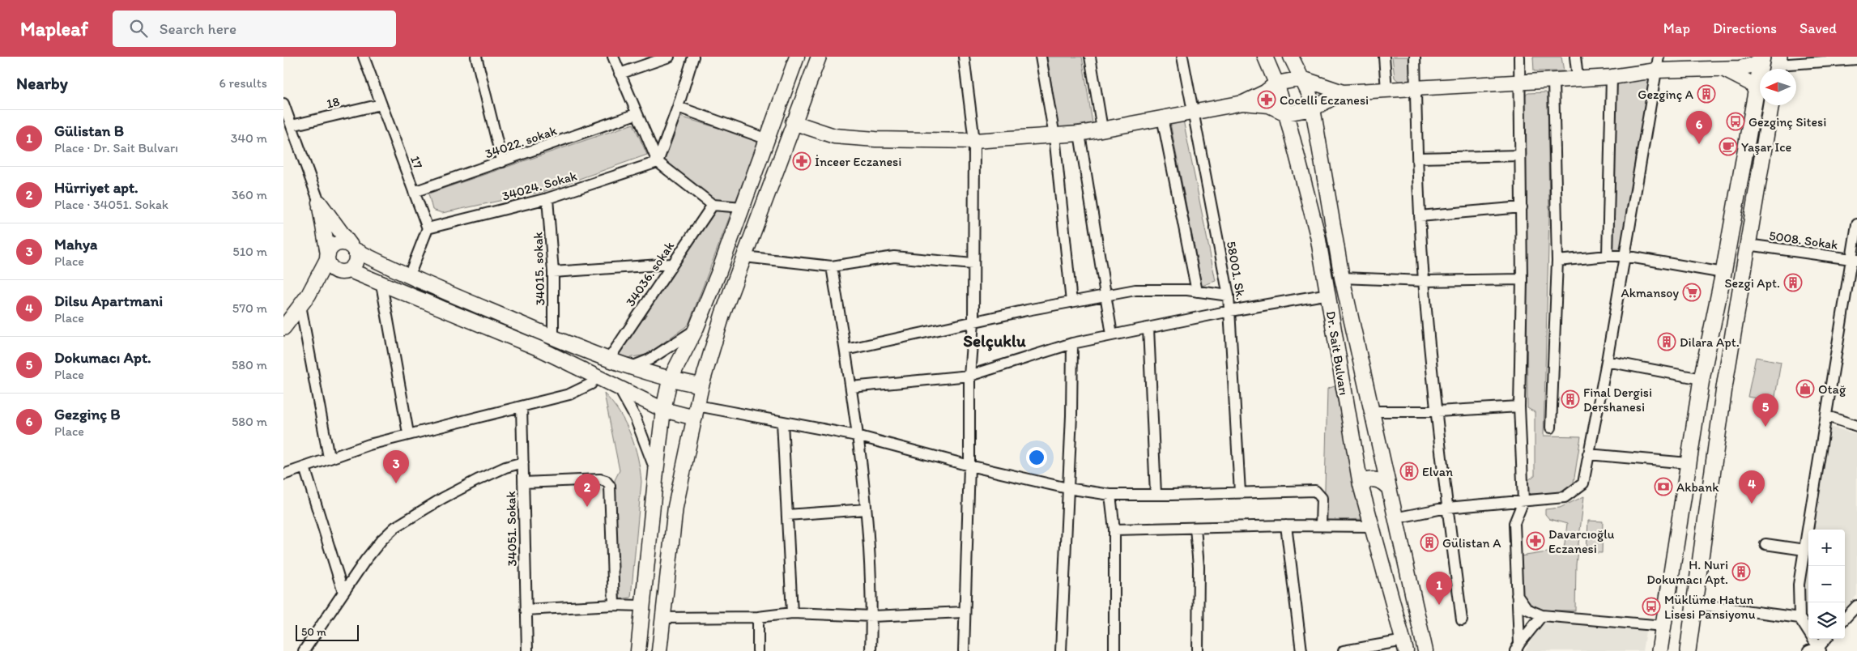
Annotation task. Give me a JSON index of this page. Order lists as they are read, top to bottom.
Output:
{
  "streets": {
    "main road": ["Dr. Sait Bulvarı"],
    "street": [
      "18",
      "34022. sokak",
      "17",
      "34024. Sokak",
      "5008. Sokak",
      "34015. sokak",
      "58001. Sk.",
      "34036. sokak",
      "34051. Sokak"
    ]
  },
  "crossings": [
    ["18", "17"],
    ["34022. sokak", "17"],
    ["17", "34024. Sokak"],
    ["34024. Sokak", "34015. sokak"]
  ],
  "districts": ["Selçuklu"],
  "places": {
    "building": [
      "Gezginç A",
      "Sezgi Apt.",
      "Dilara Apt.",
      "Final Dergisi Dershanesi",
      "Elvan",
      "Gülistan A",
      "H. Nuri Dokumacı Apt."
    ],
    "pharmacy": ["Cocelli Eczanesi", "İnceer Eczanesi", "Davarcıoğlu Eczanesi"],
    "bus stop": ["Gezginç Sitesi", "Müklüme Hatun Lisesi Pansiyonu"],
    "cafe": ["Yaşar Ice"],
    "supermarket": ["Akmansoy"],
    "shop": ["Otağ"],
    "bank": ["Akbank"]
  },
  "scale_bar": "50 m",
  "north": "left",
  "page": {
    "header": "Mapleaf",
    "search": "Search here",
    "nav": ["Map", "Directions", "Saved"],
    "heading": ["Nearby", "6 results"],
    "list": [
      {
        "mark": "1",
        "name": "Gülistan B",
        "note": "Place · Dr. Sait Bulvarı",
        "value": "340 m"
      },
      {
        "mark": "2",
        "name": "Hürriyet apt.",
        "note": "Place · 34051. Sokak",
        "value": "360 m"
      },
      {
        "mark": "3",
        "name": "Mahya",
        "note": "Place",
        "value": "510 m"
      },
      {
        "mark": "4",
        "name": "Dilsu Apartmani",
        "note": "Place",
        "value": "570 m"
      },
      {
        "mark": "5",
        "name": "Dokumacı Apt.",
        "note": "Place",
        "value": "580 m"
      },
      {
        "mark": "6",
        "name": "Gezginç B",
        "note": "Place",
        "value": "580 m"
      }
    ],
    "pins": [
      "6",
      "5",
      "3",
      "4",
      "2",
      "1"
    ],
    "map_buttons": ["+", "−"],
    "scale": "50 m"
  }
}
